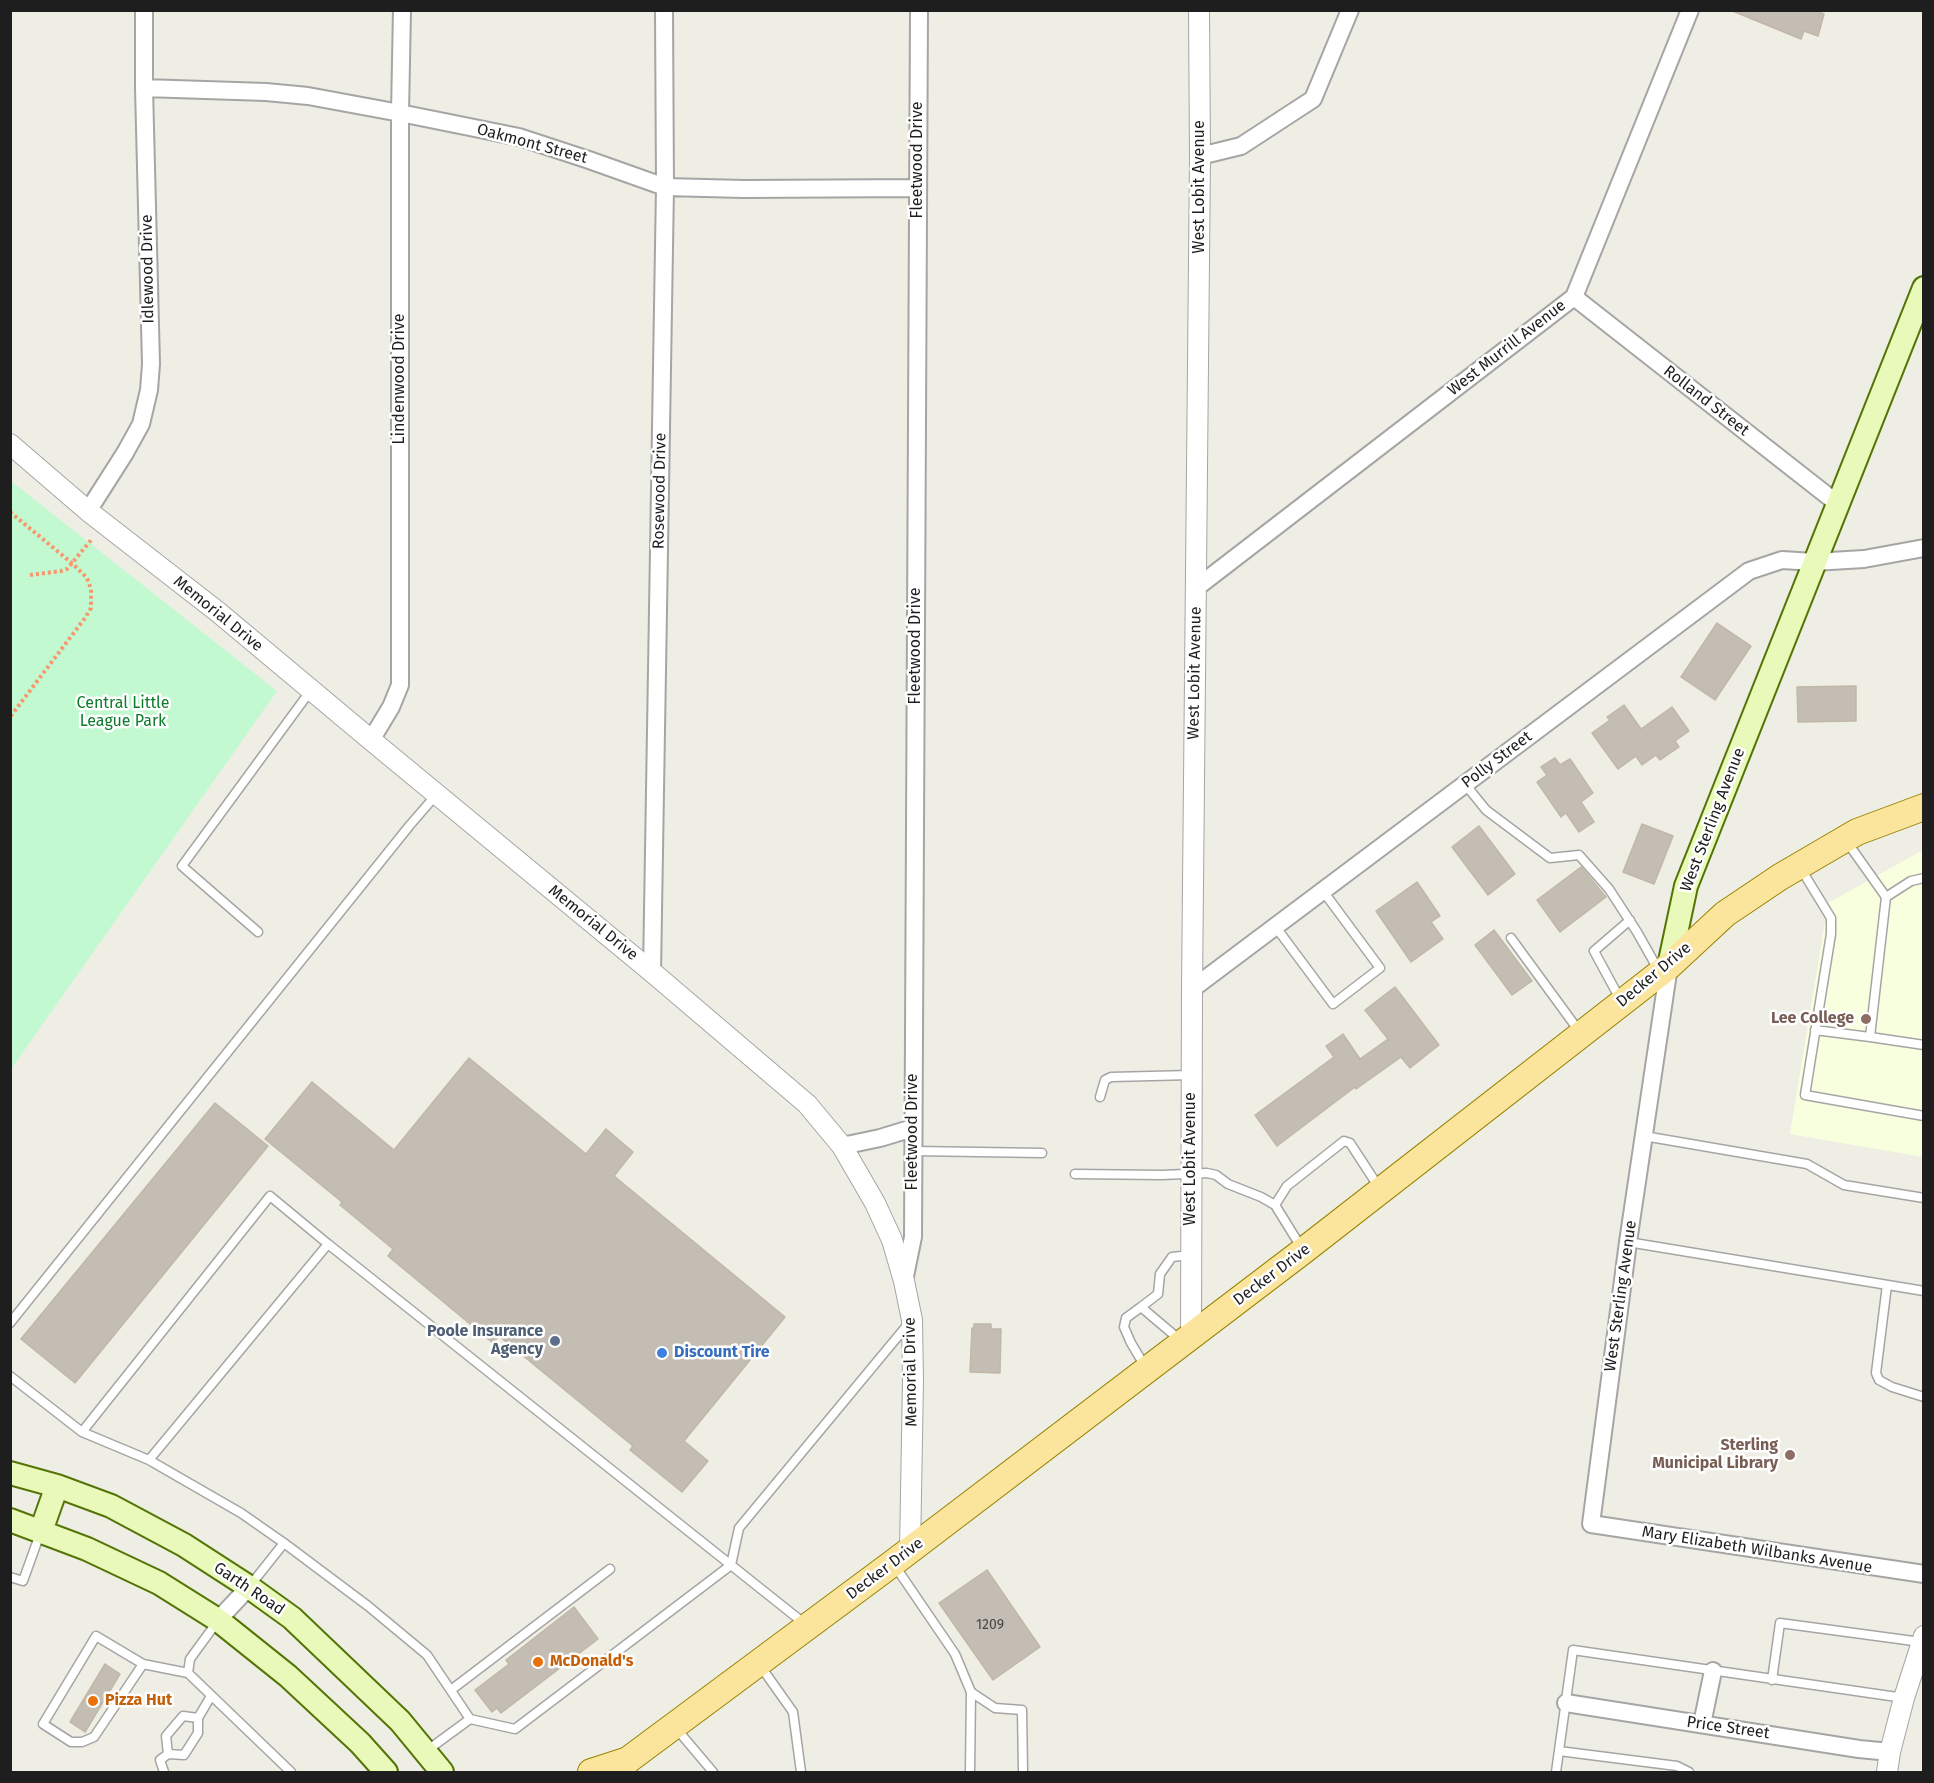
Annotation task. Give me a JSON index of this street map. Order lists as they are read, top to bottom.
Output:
{
  "streets": {
    "main road": ["West Sterling Avenue", "Decker Drive", "Garth Road"],
    "street": [
      "Oakmont Street",
      "Fleetwood Drive",
      "West Lobit Avenue",
      "Idlewood Drive",
      "West Murrill Avenue",
      "Lindenwood Drive",
      "Rolland Street",
      "Rosewood Drive",
      "Memorial Drive",
      "Polly Street",
      "Mary Elizabeth Wilbanks Avenue",
      "Price Street"
    ]
  },
  "crossings": [
    ["Oakmont Street", "Fleetwood Drive"],
    ["Oakmont Street", "Idlewood Drive"],
    ["Oakmont Street", "Lindenwood Drive"],
    ["Oakmont Street", "Rosewood Drive"],
    ["Fleetwood Drive", "Memorial Drive"],
    ["West Lobit Avenue", "West Murrill Avenue"],
    ["West Lobit Avenue", "Polly Street"],
    ["West Lobit Avenue", "Decker Drive"],
    ["Idlewood Drive", "Memorial Drive"],
    ["West Murrill Avenue", "Rolland Street"],
    ["Lindenwood Drive", "Memorial Drive"],
    ["Rolland Street", "West Sterling Avenue"],
    ["Rosewood Drive", "Memorial Drive"],
    ["Memorial Drive", "Decker Drive"],
    ["Polly Street", "West Sterling Avenue"],
    ["West Sterling Avenue", "Decker Drive"],
    ["West Sterling Avenue", "Mary Elizabeth Wilbanks Avenue"]
  ],
  "parks": ["Central Little League Park"],
  "places": [
    "Lee College",
    "Poole Insurance Agency",
    "Discount Tire",
    "Sterling Municipal Library",
    "McDonald's",
    "Pizza Hut"
  ],
  "house_numbers": ["1209"]
}
